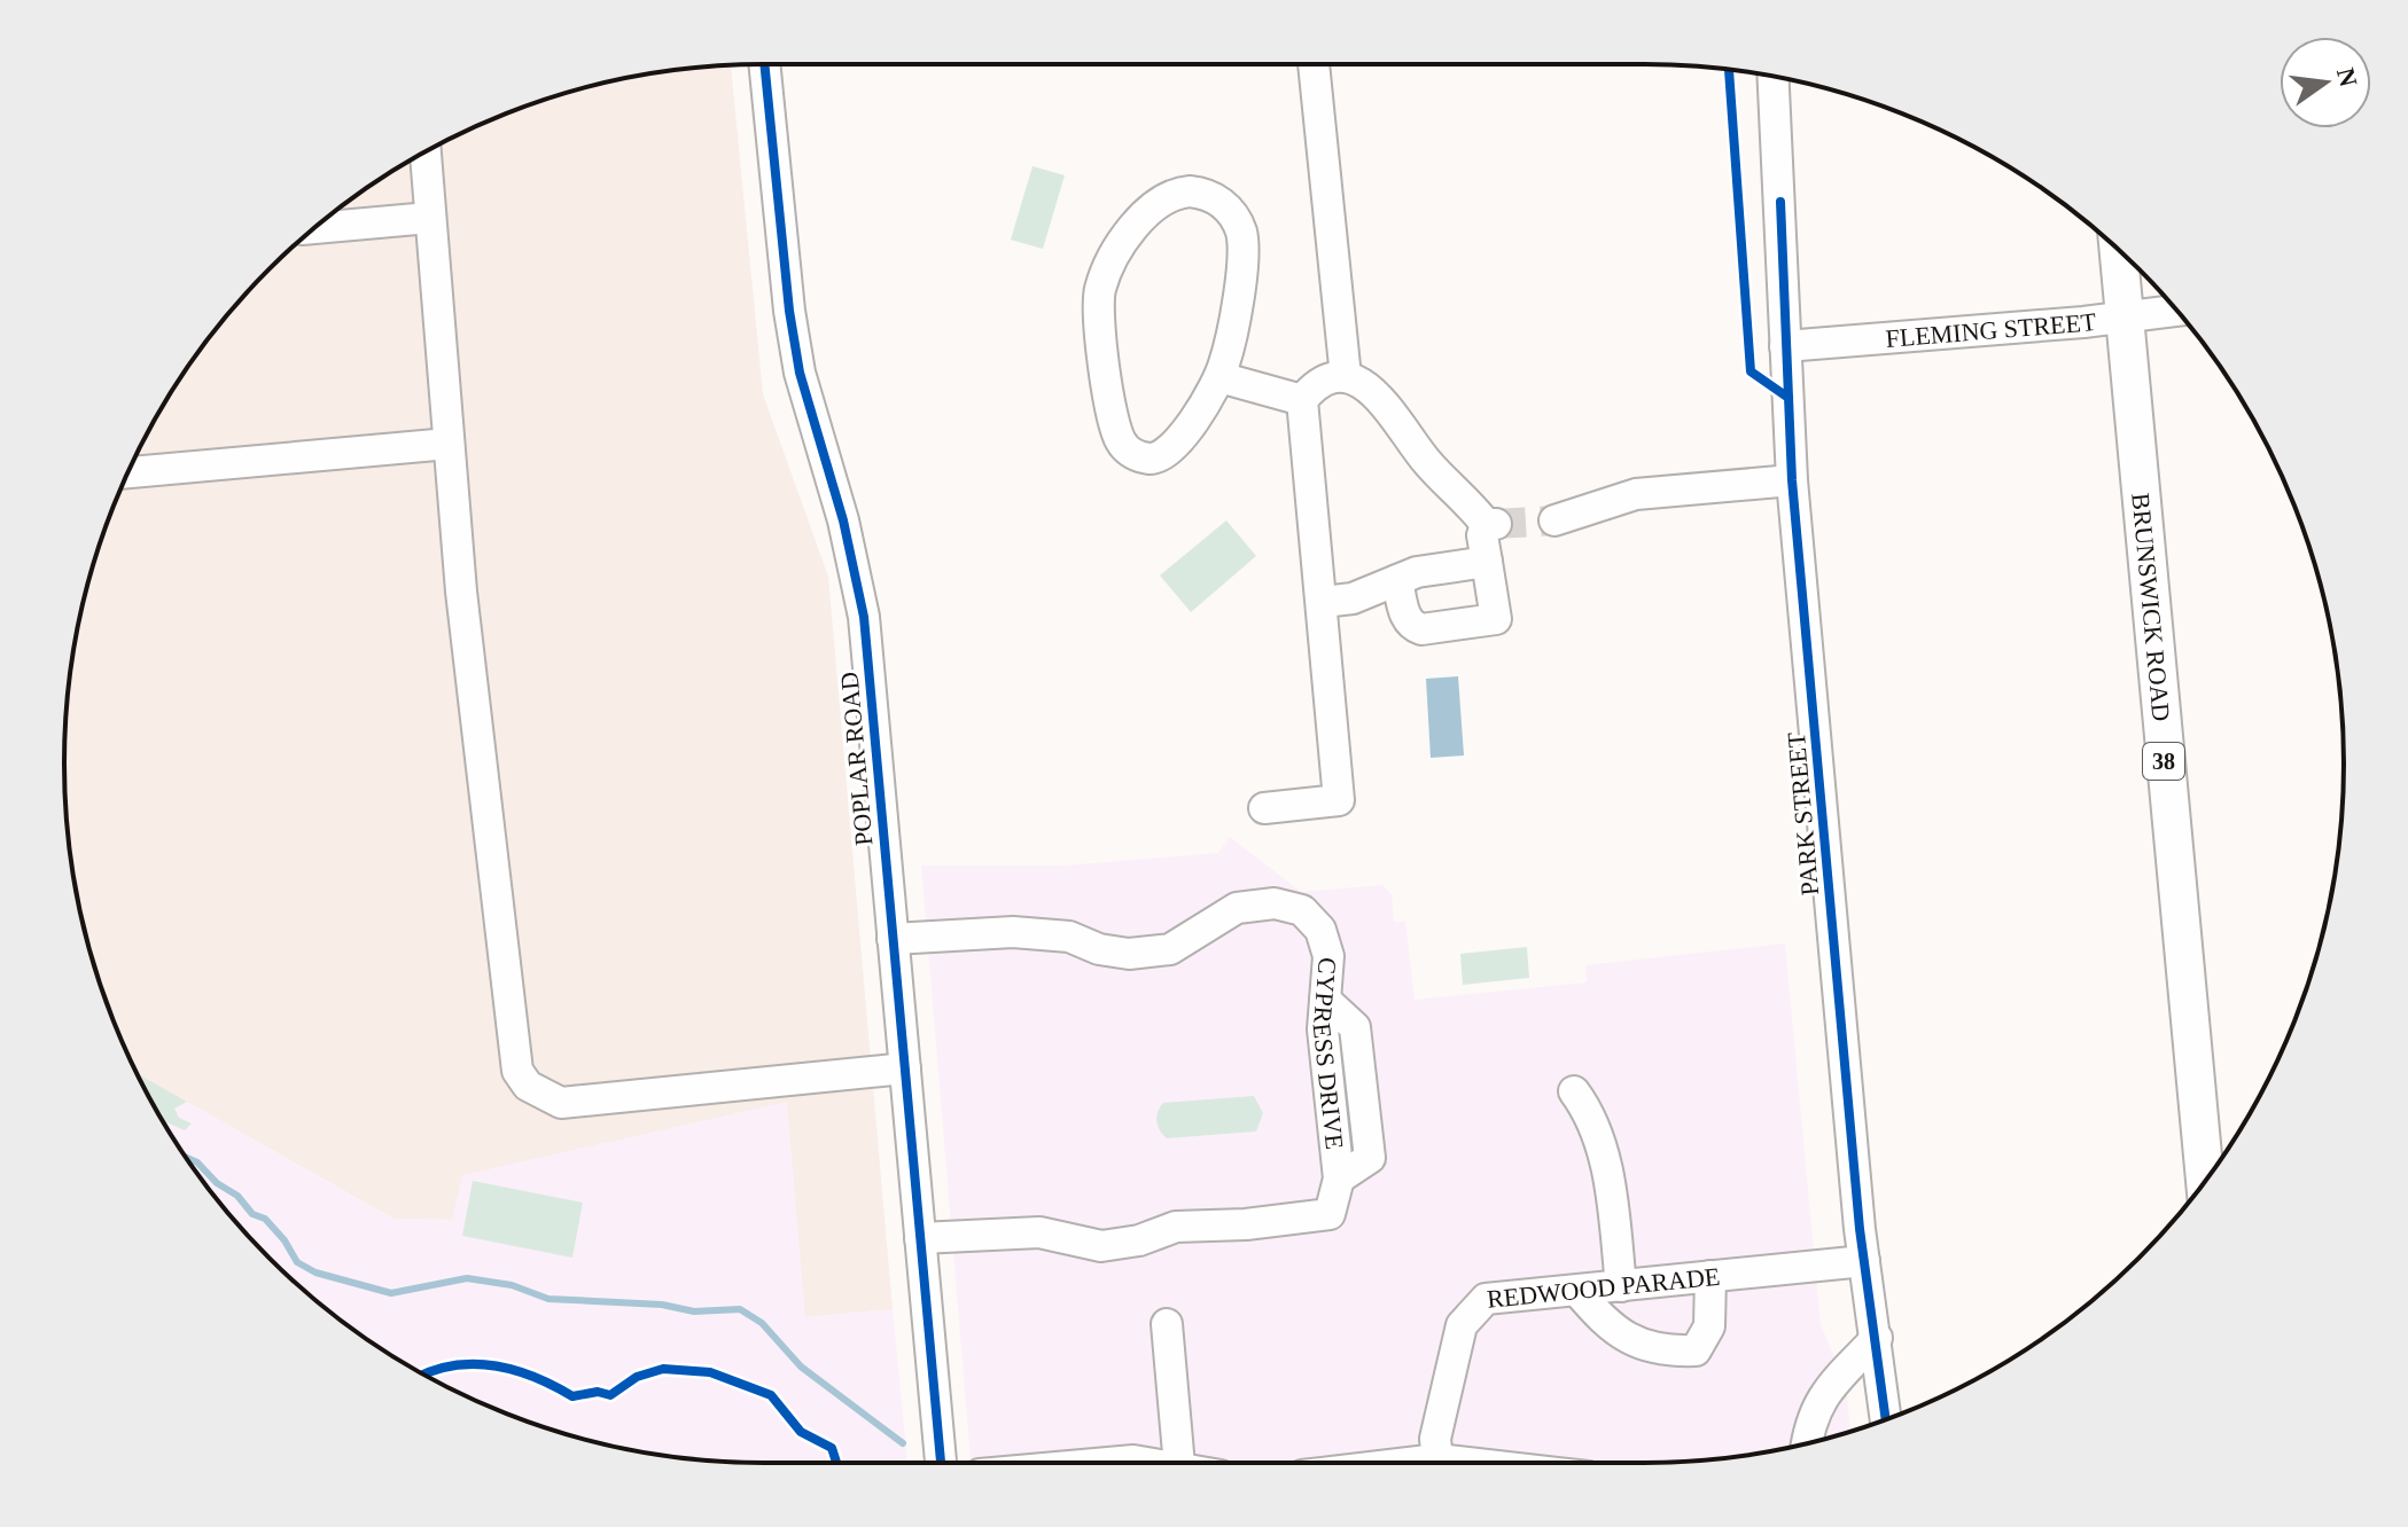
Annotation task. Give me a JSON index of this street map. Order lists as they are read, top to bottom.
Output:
{
  "streets": {
    "main road": ["BRUNSWICK ROAD", "38"],
    "street": [
      "FLEMING STREET",
      "POPLAR ROAD",
      "PARK STREET",
      "CYPRESS DRIVE",
      "REDWOOD PARADE"
    ]
  },
  "crossings": [
    ["FLEMING STREET", "BRUNSWICK ROAD"],
    ["FLEMING STREET", "PARK STREET"],
    ["POPLAR ROAD", "CYPRESS DRIVE"],
    ["PARK STREET", "REDWOOD PARADE"]
  ],
  "north": "right"
}
